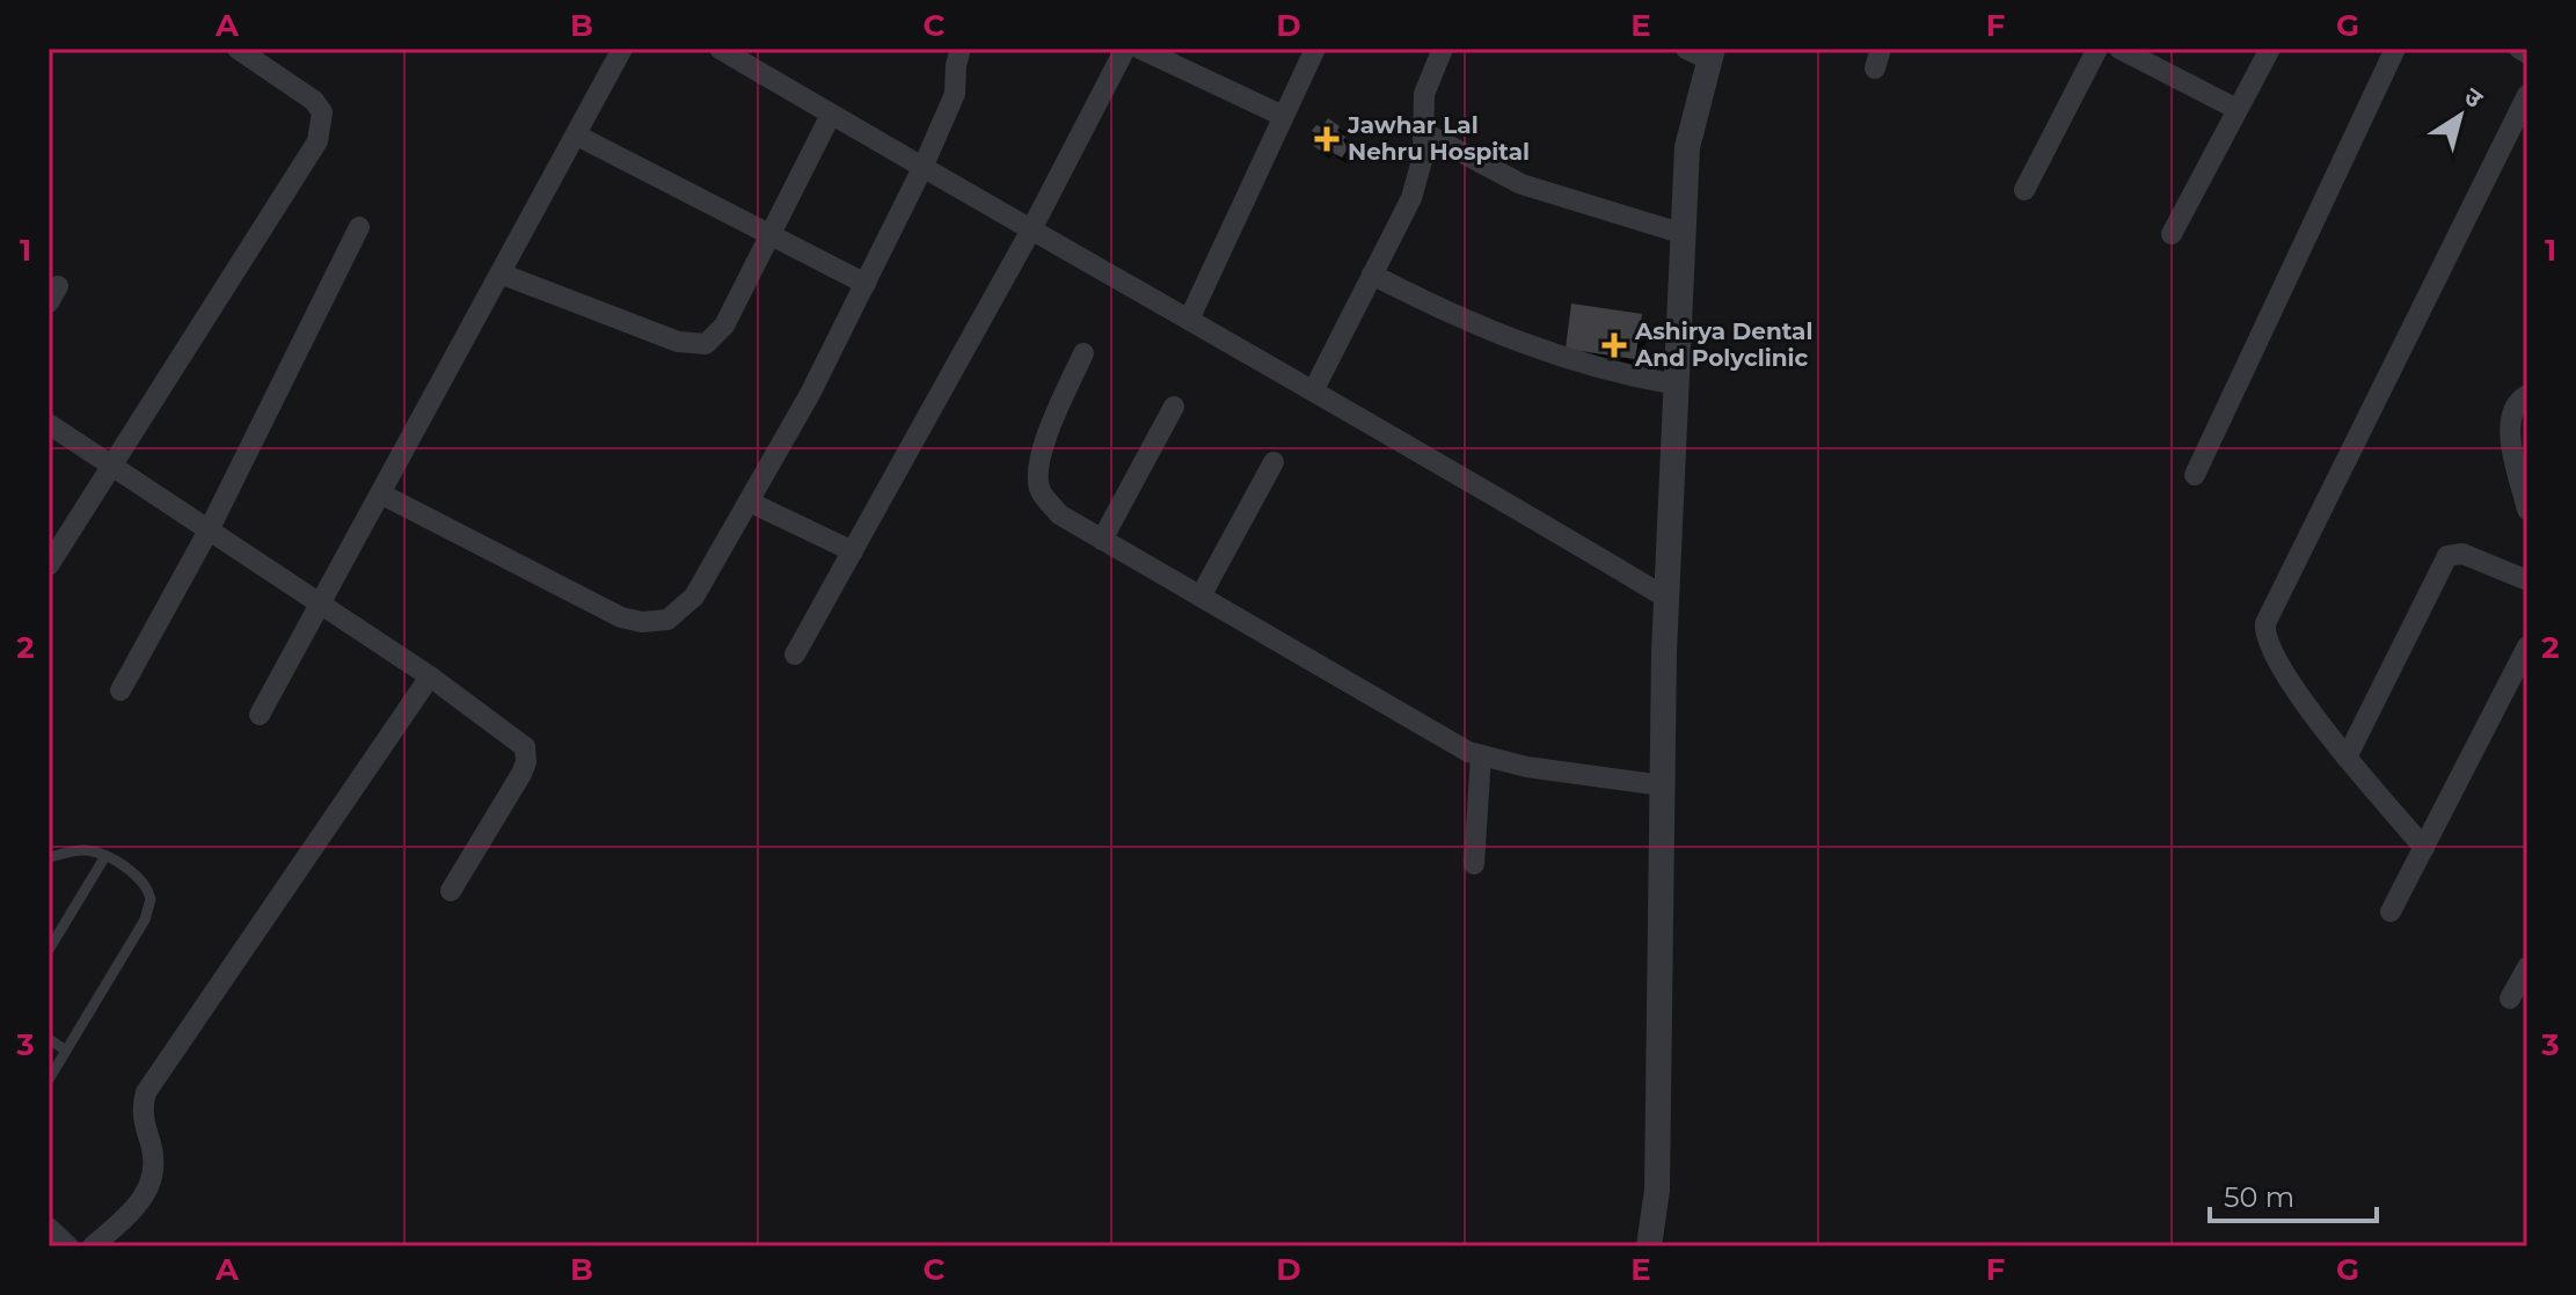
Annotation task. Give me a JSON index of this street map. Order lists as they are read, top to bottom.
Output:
{
  "places": {
    "health": ["Jawhar Lal Nehru Hospital", "Ashirya Dental And Polyclinic"]
  },
  "scale_bar": "50 m",
  "north": "top right",
  "grid": {
    "columns": [
      "A",
      "B",
      "C",
      "D",
      "E",
      "F",
      "G"
    ],
    "rows": ["1", "2", "3"]
  }
}
